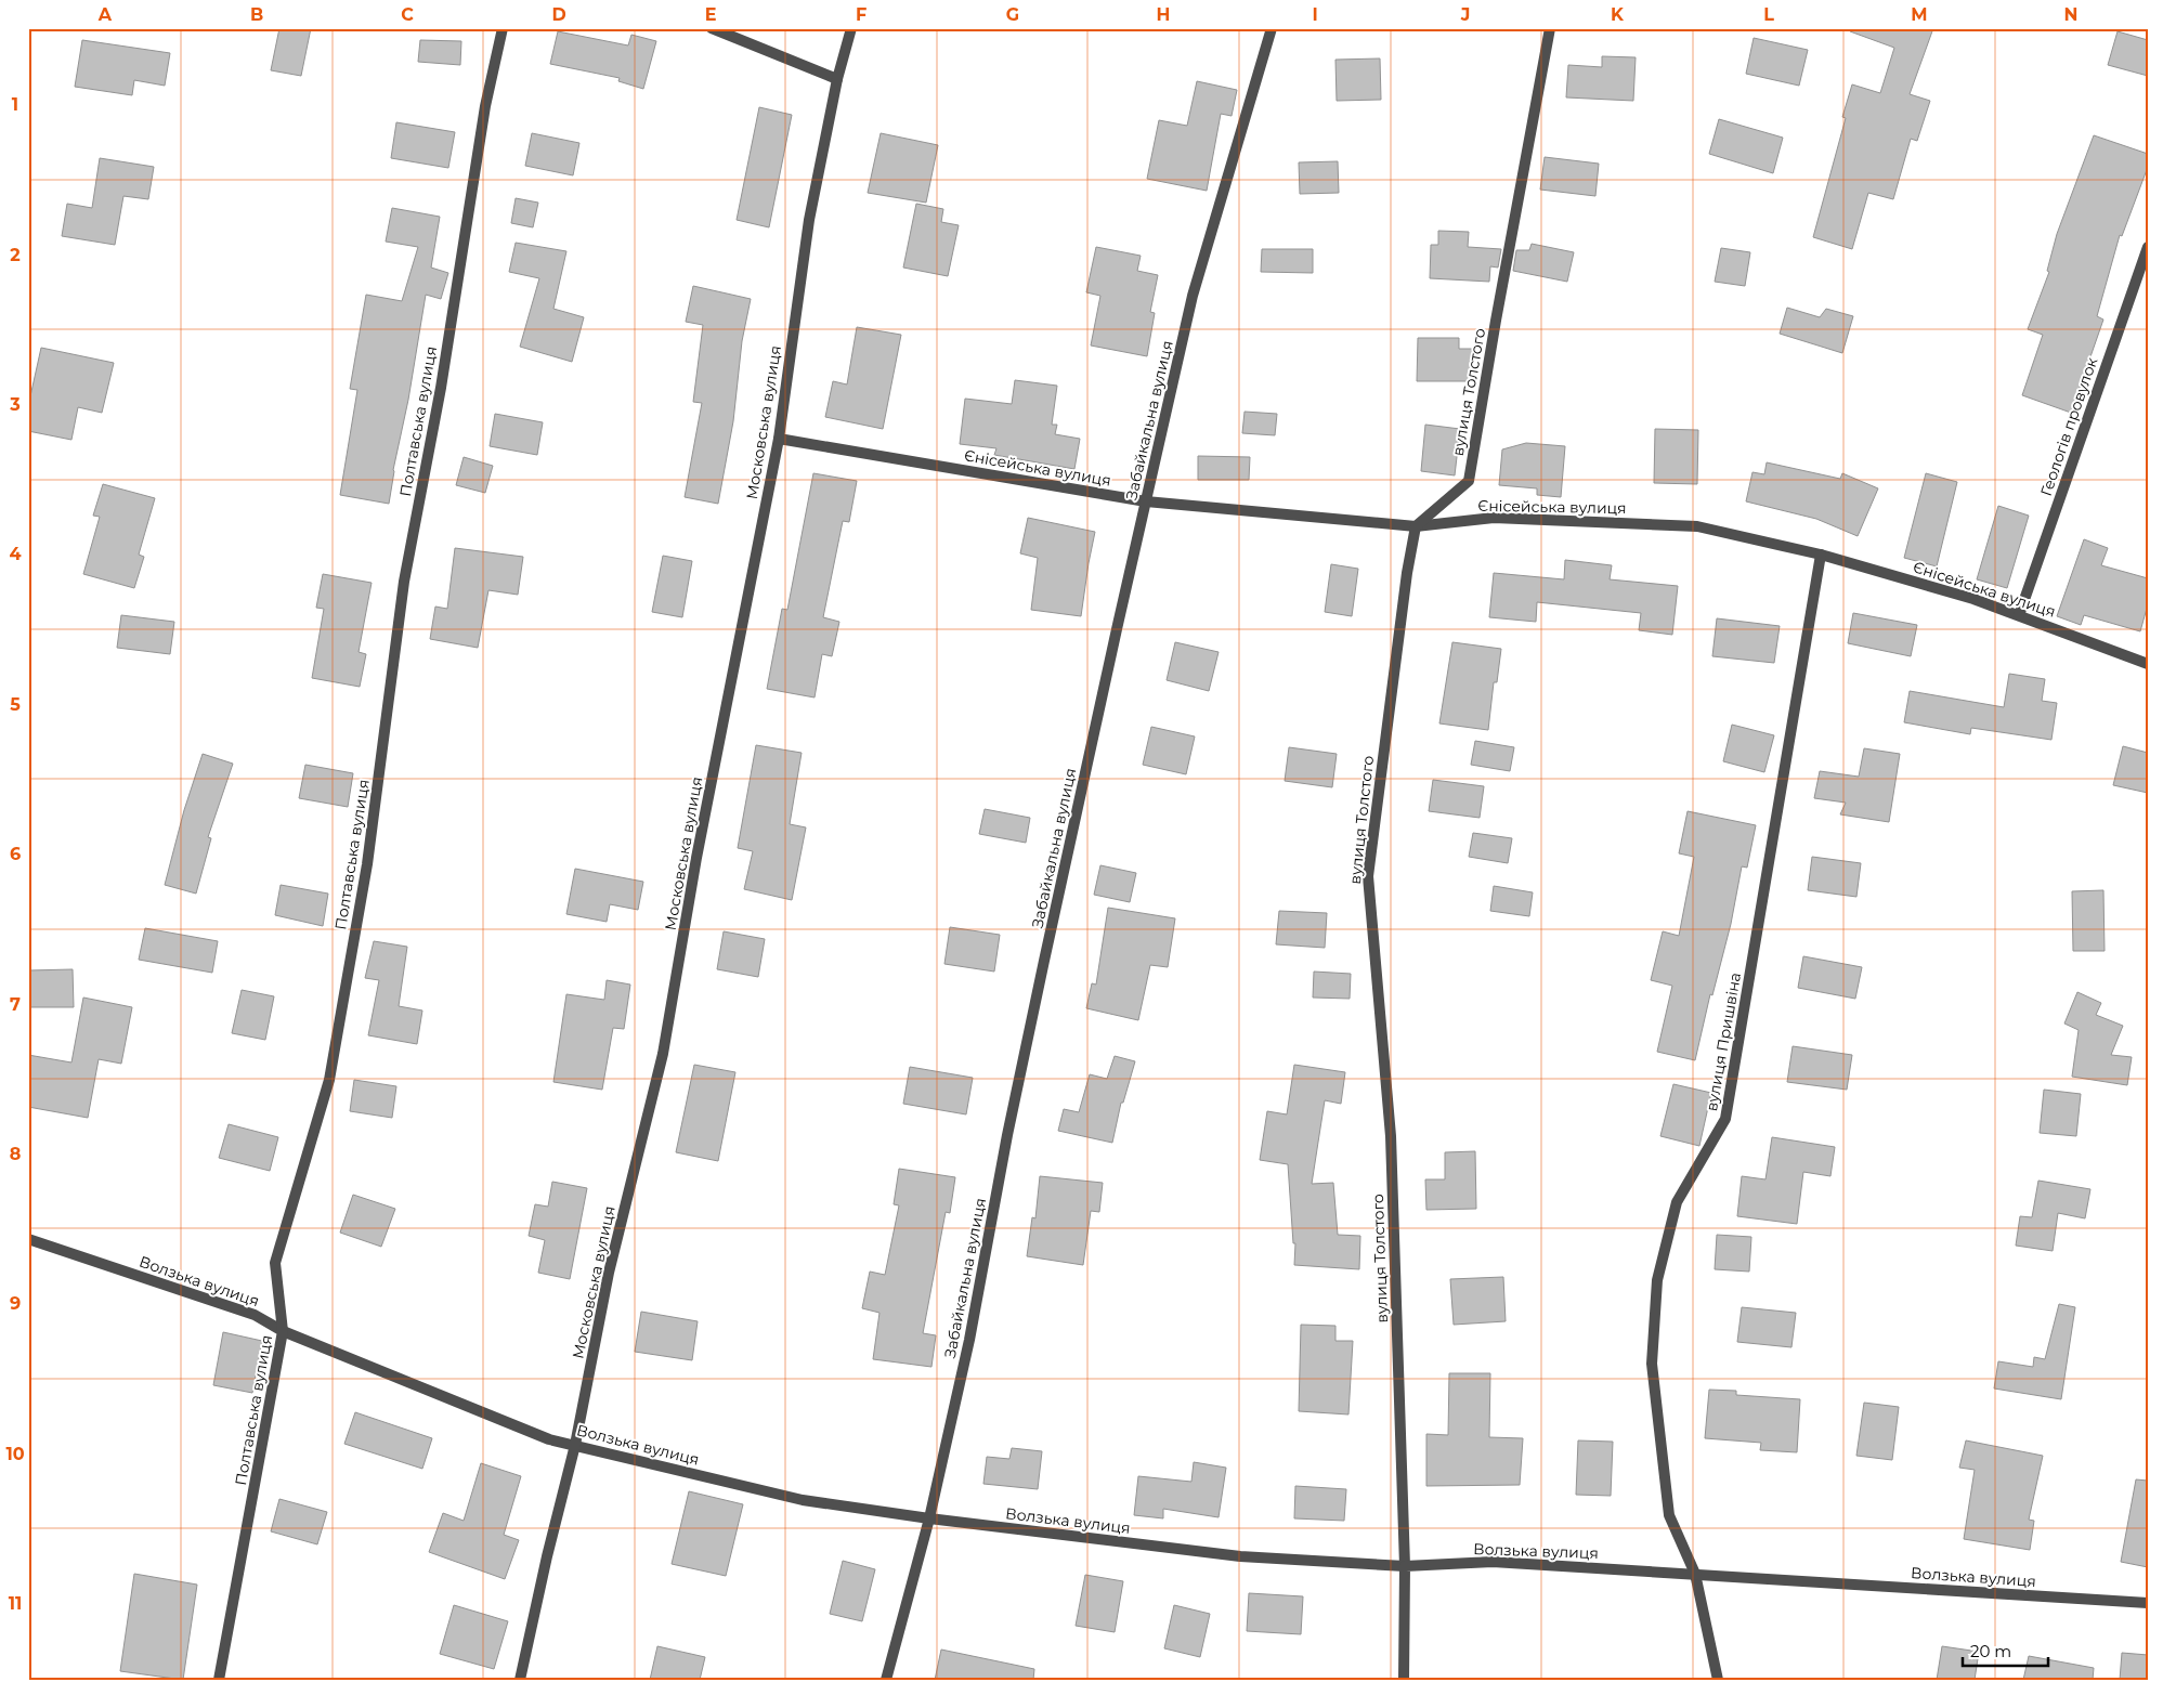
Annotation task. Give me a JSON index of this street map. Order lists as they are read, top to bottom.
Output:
{
  "streets": {
    "street": [
      "вулиця Толстого",
      "Забайкальна вулиця",
      "Полтавська вулиця",
      "Московська вулиця",
      "Геологів провулок",
      "Єнісейська вулиця",
      "вулиця Пришвіна",
      "Волзька вулиця"
    ]
  },
  "crossings": [
    ["вулиця Толстого", "Єнісейська вулиця"],
    ["вулиця Толстого", "Волзька вулиця"],
    ["Забайкальна вулиця", "Єнісейська вулиця"],
    ["Забайкальна вулиця", "Волзька вулиця"],
    ["Полтавська вулиця", "Волзька вулиця"],
    ["Московська вулиця", "Єнісейська вулиця"],
    ["Московська вулиця", "Волзька вулиця"],
    ["Геологів провулок", "Єнісейська вулиця"],
    ["Єнісейська вулиця", "вулиця Пришвіна"],
    ["вулиця Пришвіна", "Волзька вулиця"]
  ],
  "scale_bar": "20 m",
  "grid": {
    "columns": [
      "A",
      "B",
      "C",
      "D",
      "E",
      "F",
      "G",
      "H",
      "I",
      "J",
      "K",
      "L",
      "M",
      "N"
    ],
    "rows": [
      "1",
      "2",
      "3",
      "4",
      "5",
      "6",
      "7",
      "8",
      "9",
      "10",
      "11"
    ]
  }
}
